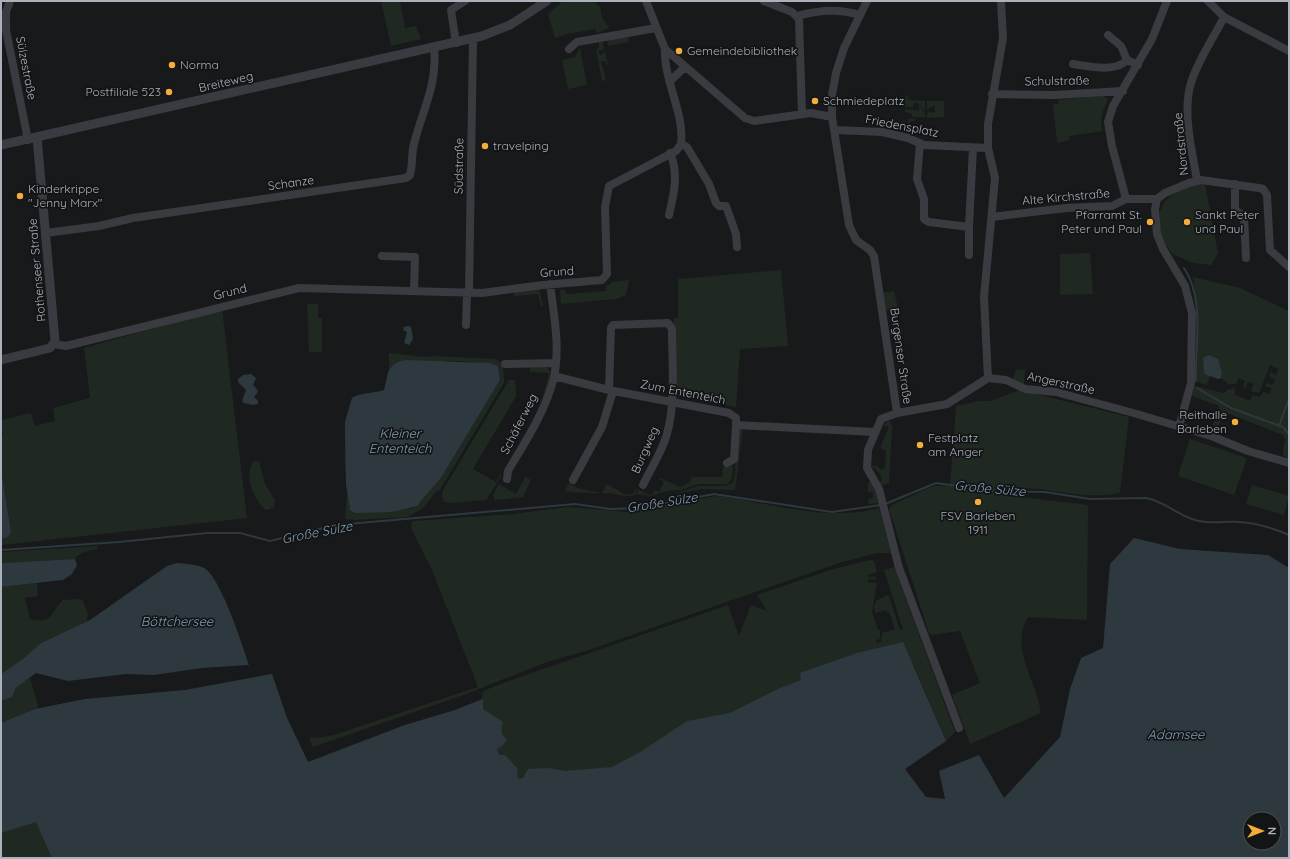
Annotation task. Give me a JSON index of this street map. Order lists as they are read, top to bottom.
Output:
{
  "streets": {
    "street": [
      "Sülzestraße",
      "Schulstraße",
      "Breiteweg",
      "Friedensplatz",
      "Nordstraße",
      "Südstraße",
      "Schanze",
      "Alte Kirchstraße",
      "Rothenseer Straße",
      "Grund",
      "Burgenser Straße",
      "Angerstraße",
      "Zum Ententeich",
      "Schäferweg",
      "Burgweg"
    ]
  },
  "crossings": [
    ["Sülzestraße", "Breiteweg"],
    ["Sülzestraße", "Rothenseer Straße"],
    ["Breiteweg", "Südstraße"],
    ["Breiteweg", "Schanze"],
    ["Breiteweg", "Rothenseer Straße"],
    ["Friedensplatz", "Burgenser Straße"],
    ["Südstraße", "Grund"],
    ["Schanze", "Rothenseer Straße"],
    ["Rothenseer Straße", "Grund"],
    ["Grund", "Schäferweg"],
    ["Zum Ententeich", "Schäferweg"],
    ["Zum Ententeich", "Burgweg"]
  ],
  "water": [
    "Kleiner Ententeich",
    "Große Sülze",
    "Böttchersee",
    "Adamsee"
  ],
  "places": [
    "Gemeindebibliothek",
    "Norma",
    "Postfiliale 523",
    "Schmiedeplatz",
    "travelping",
    "Kinderkrippe \"Jenny Marx\"",
    "Pfarramt St. Peter und Paul",
    "Sankt Peter und Paul",
    "Reithalle Barleben",
    "Festplatz am Anger",
    "FSV Barleben 1911"
  ],
  "north": "right"
}
